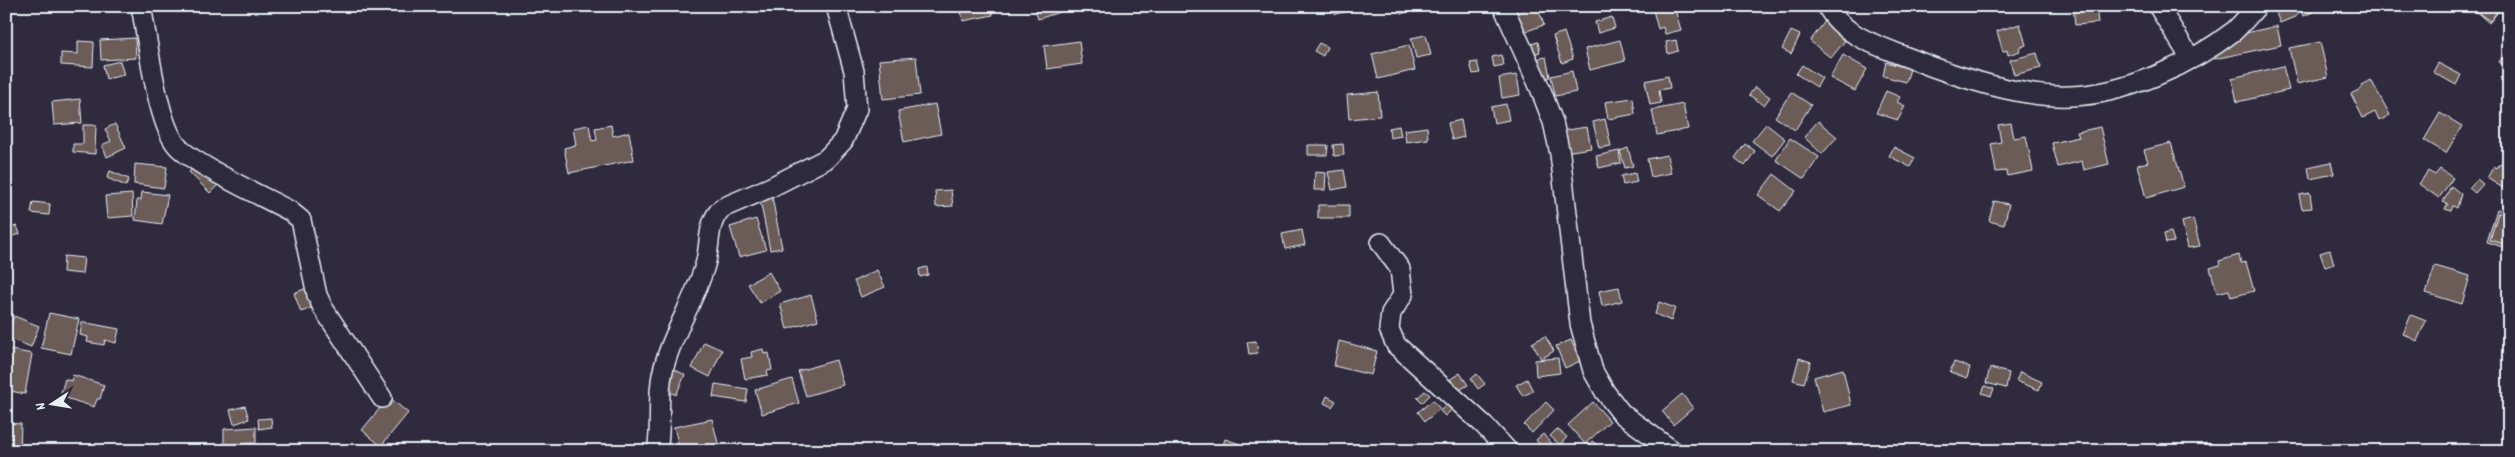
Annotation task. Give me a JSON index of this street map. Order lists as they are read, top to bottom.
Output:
{
  "north": "left"
}
